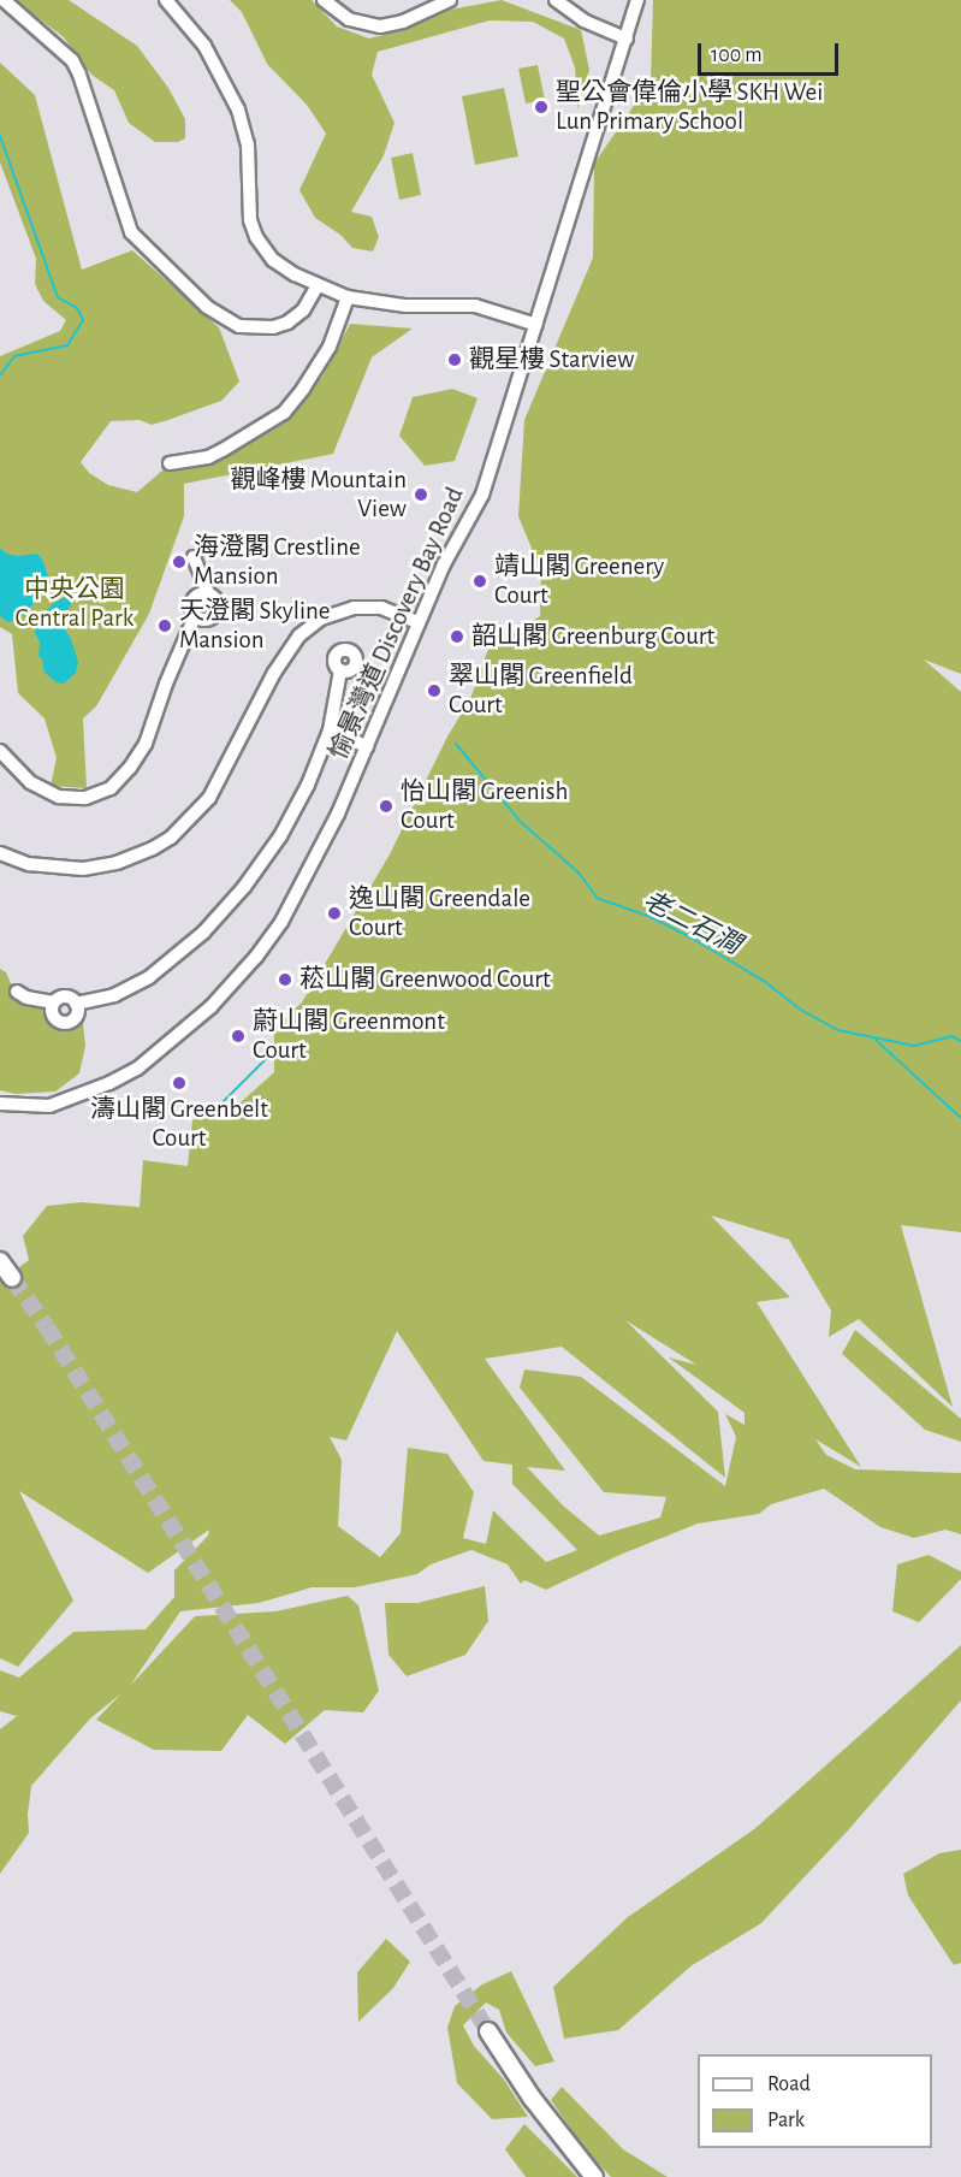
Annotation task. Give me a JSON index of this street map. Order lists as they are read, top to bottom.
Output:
{
  "streets": {
    "street": ["愉景灣道 Discovery Bay Road"]
  },
  "water": ["老二石澗"],
  "parks": ["中央公園 Central Park"],
  "places": [
    "聖公會偉倫小學 SKH Wei Lun Primary School",
    "觀星樓 Starview",
    "觀峰樓 Mountain View",
    "海澄閣 Crestline Mansion",
    "靖山閣 Greenery Court",
    "天澄閣 Skyline Mansion",
    "韶山閣 Greenburg Court",
    "翠山閣 Greenfield Court",
    "怡山閣 Greenish Court",
    "逸山閣 Greendale Court",
    "菘山閣 Greenwood Court",
    "蔚山閣 Greenmont Court",
    "濤山閣 Greenbelt Court"
  ],
  "legend": ["Road", "Park"],
  "scale_bar": "100 m"
}
